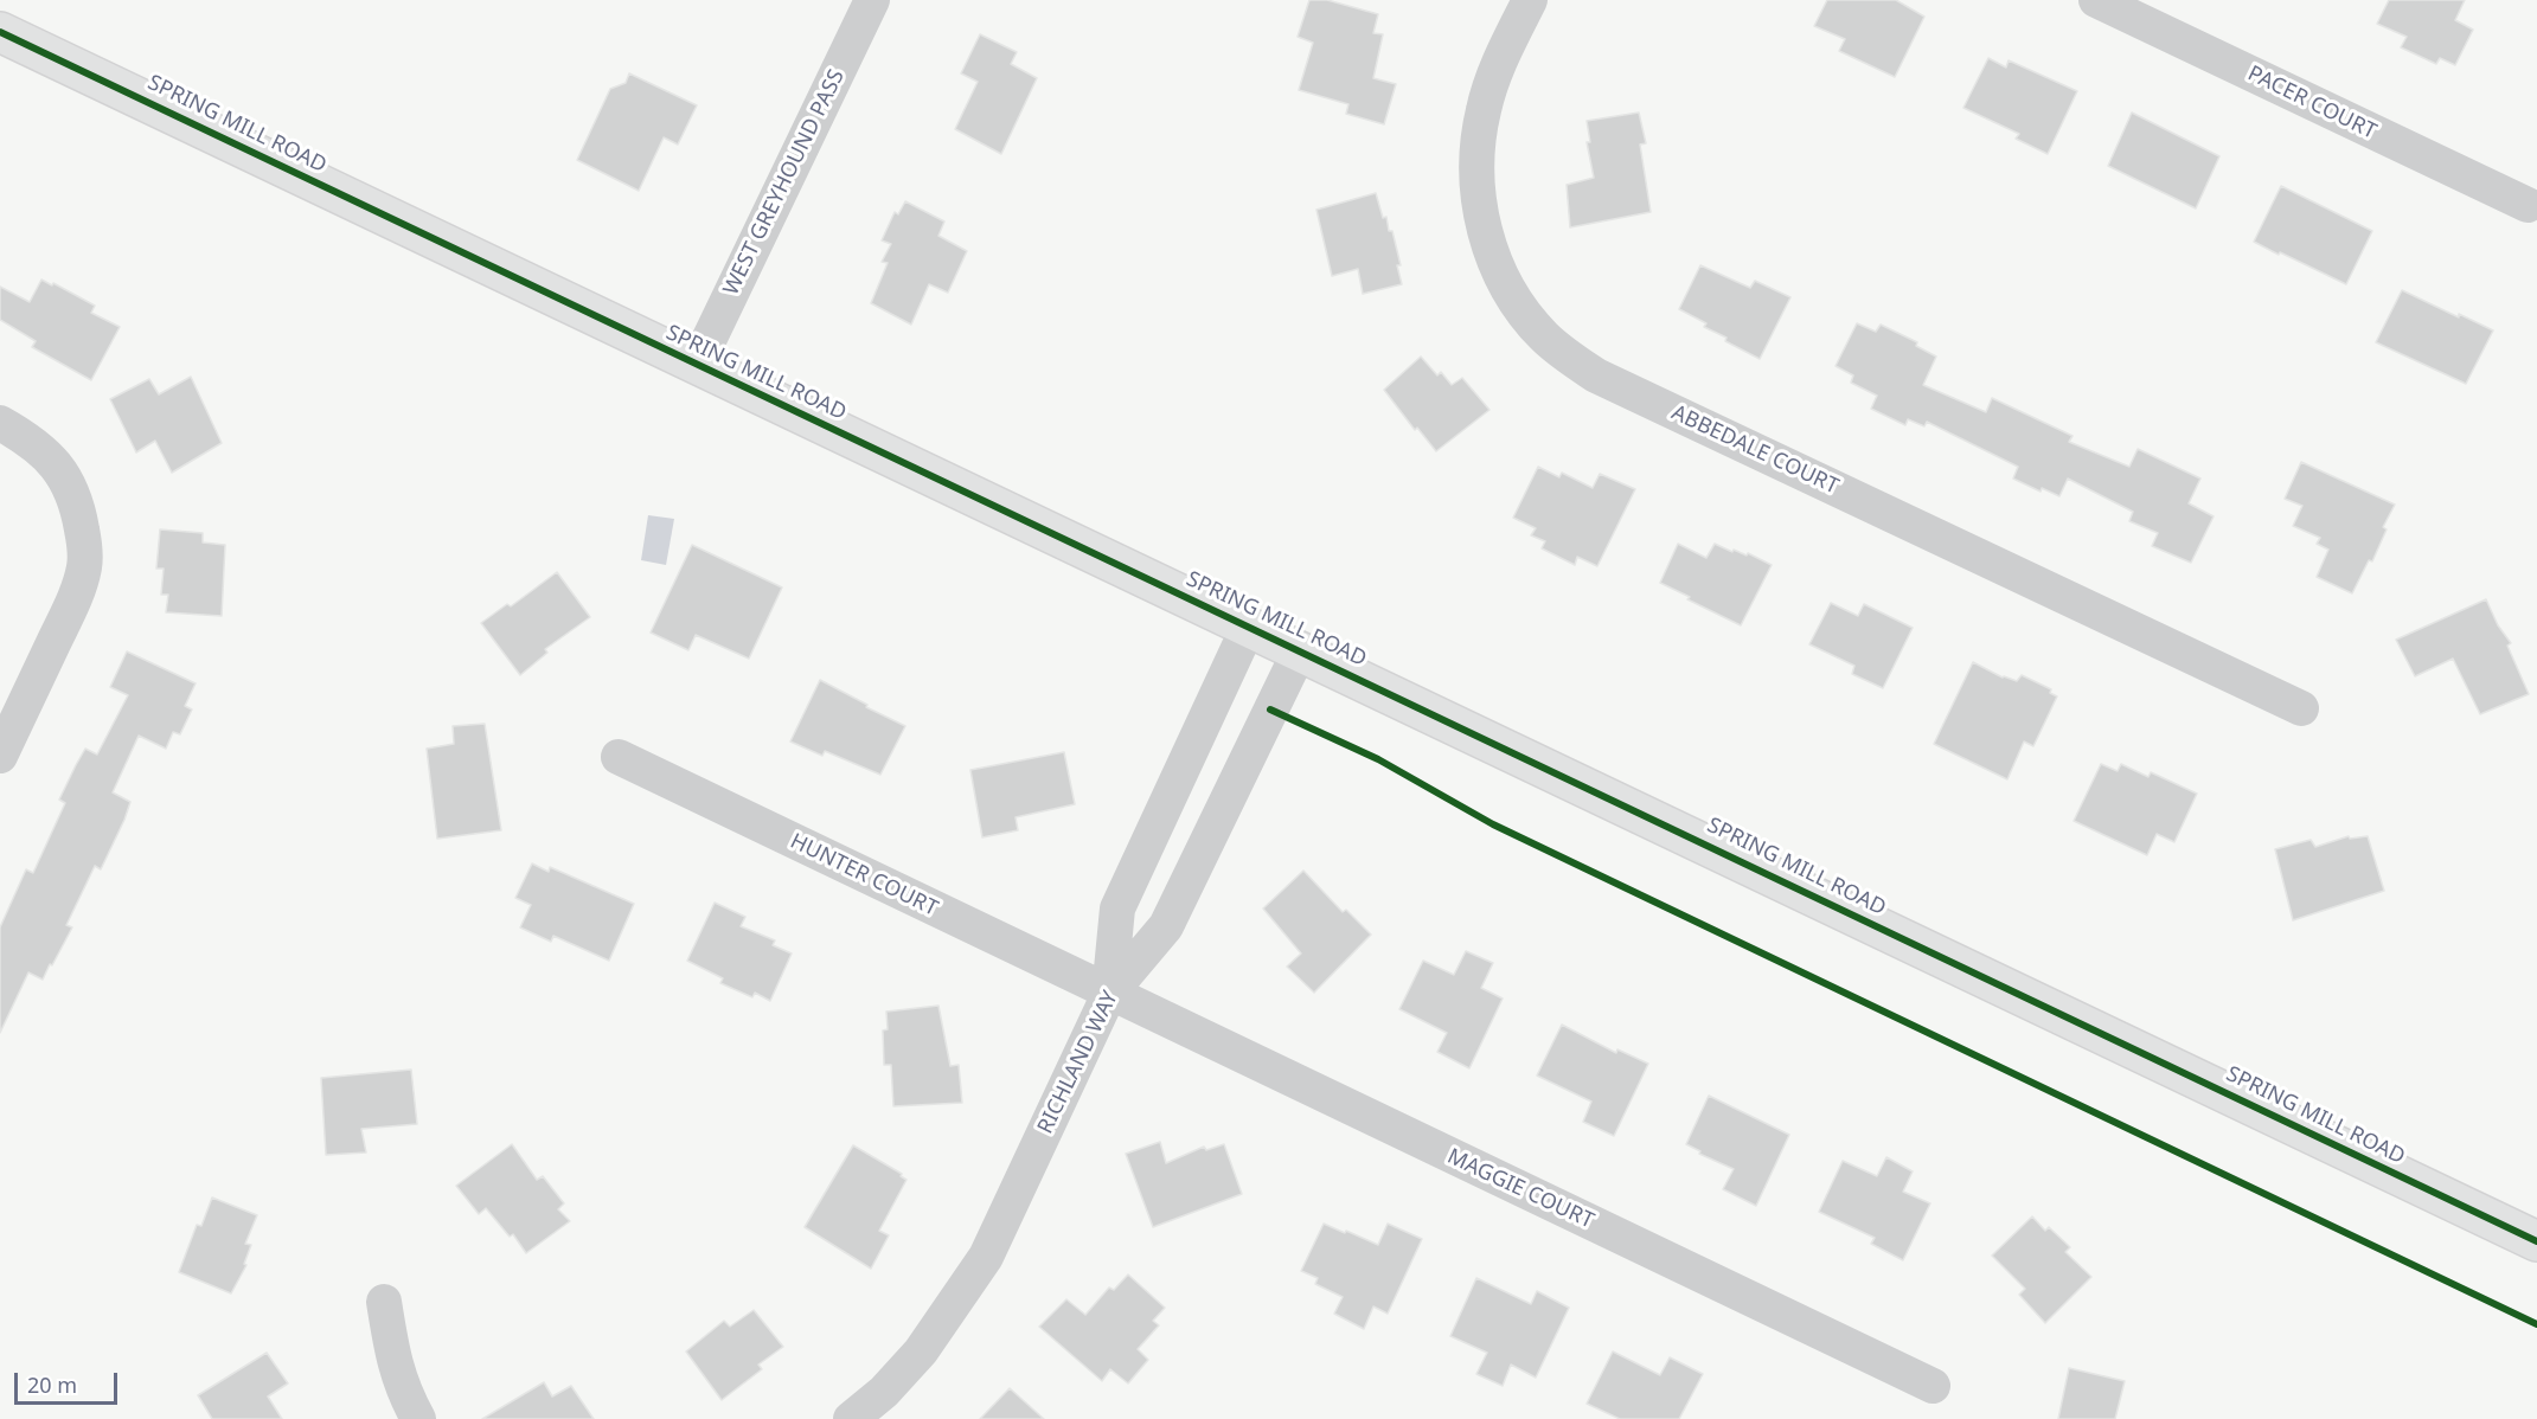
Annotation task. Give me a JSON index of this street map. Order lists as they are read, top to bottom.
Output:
{
  "streets": {
    "street": [
      "PACER COURT",
      "SPRING MILL ROAD",
      "WEST GREYHOUND PASS",
      "ABBEDALE COURT",
      "HUNTER COURT",
      "RICHLAND WAY",
      "MAGGIE COURT"
    ]
  },
  "crossings": [
    ["SPRING MILL ROAD", "WEST GREYHOUND PASS"],
    ["SPRING MILL ROAD", "RICHLAND WAY"],
    ["HUNTER COURT", "RICHLAND WAY"],
    ["HUNTER COURT", "MAGGIE COURT"],
    ["RICHLAND WAY", "MAGGIE COURT"]
  ],
  "scale_bar": "20 m"
}
